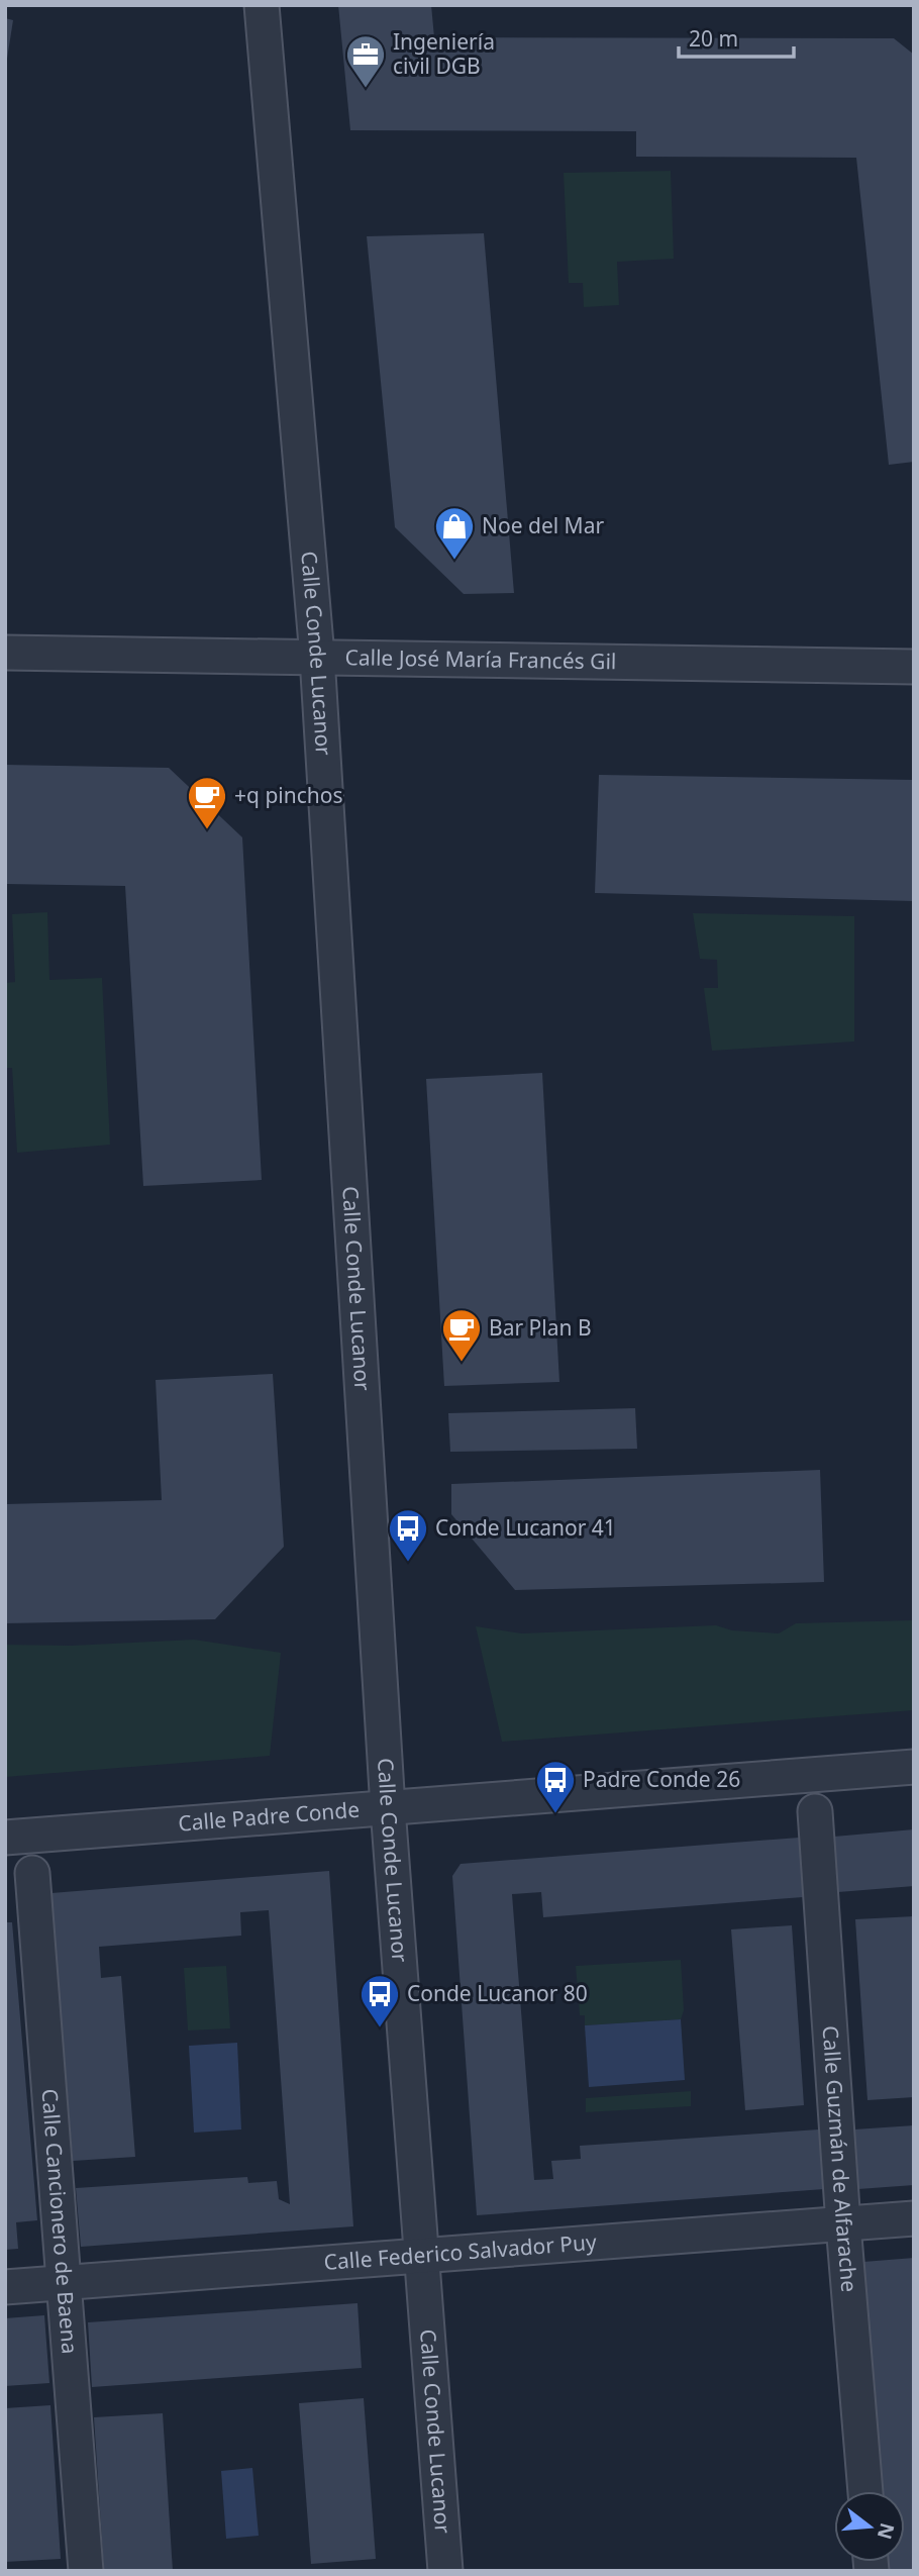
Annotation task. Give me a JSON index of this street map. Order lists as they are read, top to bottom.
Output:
{
  "streets": {
    "street": [
      "Calle Conde Lucanor",
      "Calle José María Francés Gil",
      "Calle Padre Conde",
      "Calle Guzmán de Alfarache",
      "Calle Cancionero de Baena",
      "Calle Federico Salvador Puy"
    ]
  },
  "crossings": [
    ["Calle Conde Lucanor", "Calle José María Francés Gil"],
    ["Calle Conde Lucanor", "Calle Padre Conde"],
    ["Calle Conde Lucanor", "Calle Federico Salvador Puy"],
    ["Calle Guzmán de Alfarache", "Calle Federico Salvador Puy"],
    ["Calle Cancionero de Baena", "Calle Federico Salvador Puy"]
  ],
  "places": {
    "office": ["Ingeniería civil DGB"],
    "shop": ["Noe del Mar"],
    "cafe": ["+q pinchos", "Bar Plan B"],
    "bus stop": ["Conde Lucanor 41", "Padre Conde 26", "Conde Lucanor 80"]
  },
  "scale_bar": "20 m",
  "north": "right"
}
